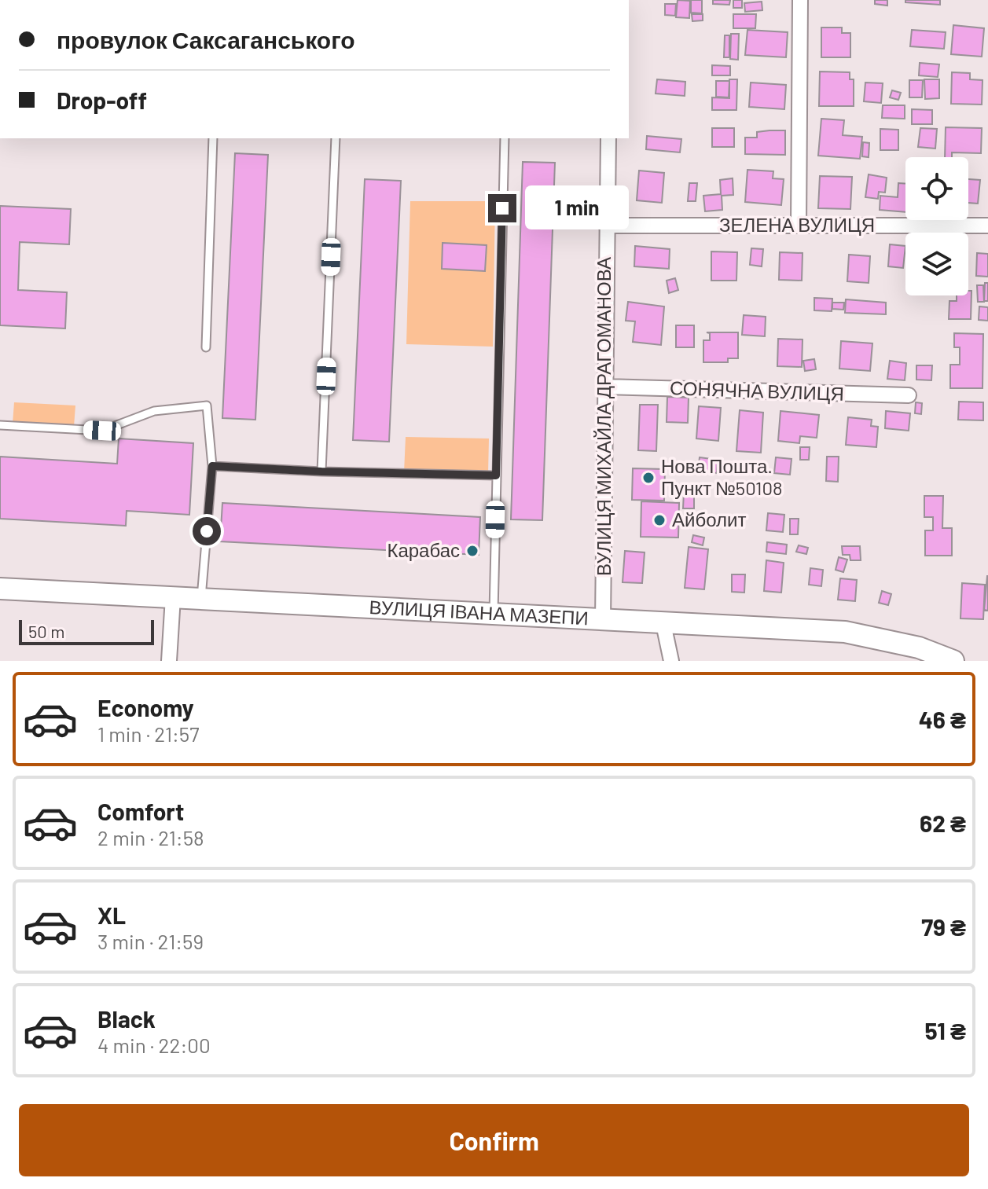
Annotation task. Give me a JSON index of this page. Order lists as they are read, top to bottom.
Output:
{
  "streets": {
    "main road": ["ВУЛИЦЯ ІВАНА МАЗЕПИ"],
    "street": ["ЗЕЛЕНА ВУЛИЦЯ", "СОНЯЧНА ВУЛИЦЯ", "ВУЛИЦЯ МИХАЙЛА ДРАГОМАНОВА"]
  },
  "crossings": [
    ["ЗЕЛЕНА ВУЛИЦЯ", "ВУЛИЦЯ МИХАЙЛА ДРАГОМАНОВА"],
    ["СОНЯЧНА ВУЛИЦЯ", "ВУЛИЦЯ МИХАЙЛА ДРАГОМАНОВА"],
    ["ВУЛИЦЯ МИХАЙЛА ДРАГОМАНОВА", "ВУЛИЦЯ ІВАНА МАЗЕПИ"]
  ],
  "places": ["Нова Пошта. Пункт №50108", "Айболит", "Карабас"],
  "scale_bar": "50 m",
  "page": {
    "banner": ["провулок Саксаганського", "Drop-off"],
    "bubble": "1 min",
    "scale": "50 m",
    "list": [
      {
        "name": "Economy",
        "note": "1 min · 21:57",
        "value": "46 ₴"
      },
      {
        "name": "Comfort",
        "note": "2 min · 21:58",
        "value": "62 ₴"
      },
      {
        "name": "XL",
        "note": "3 min · 21:59",
        "value": "79 ₴"
      },
      {
        "name": "Black",
        "note": "4 min · 22:00",
        "value": "51 ₴"
      }
    ],
    "buttons": "Confirm"
  }
}
